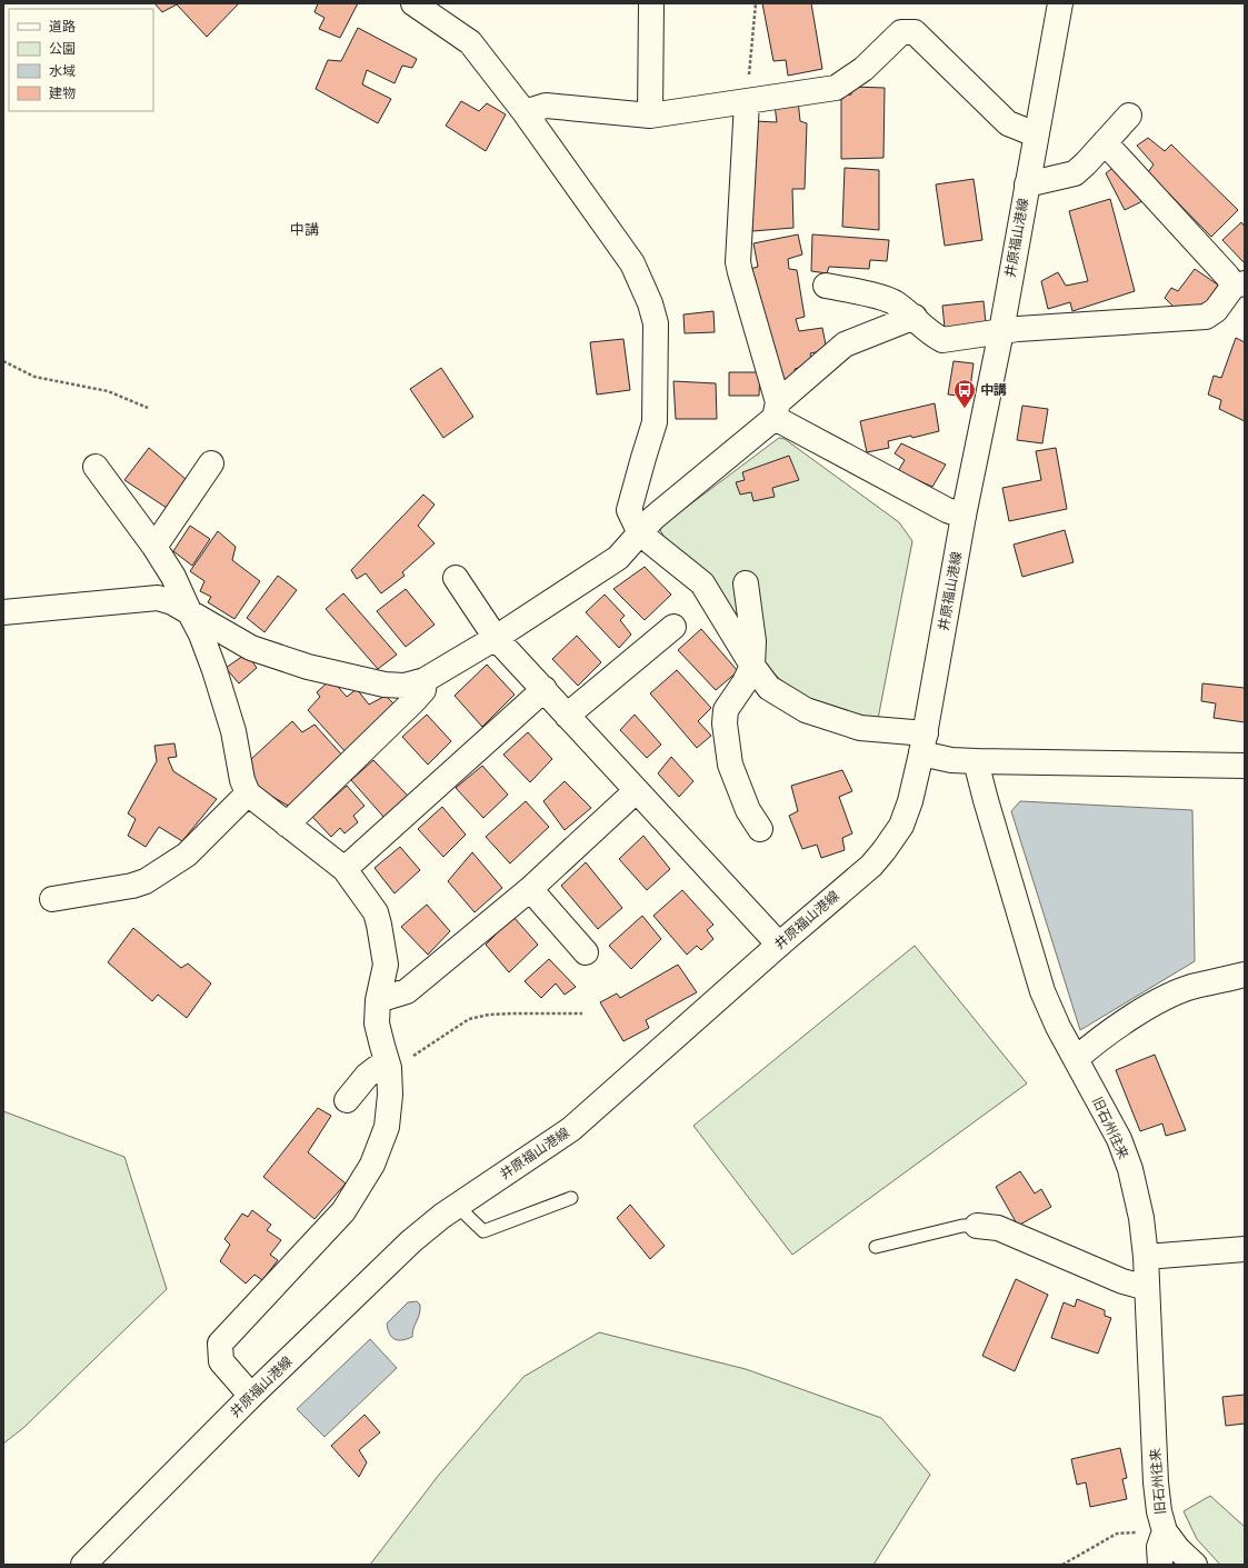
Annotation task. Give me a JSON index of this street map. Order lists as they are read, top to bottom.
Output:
{
  "streets": {
    "street": ["井原福山港線", "旧石州往来"]
  },
  "districts": ["中講"],
  "places": {
    "bus stop": ["中講"]
  },
  "legend": [
    "道路",
    "公園",
    "水域",
    "建物"
  ]
}
